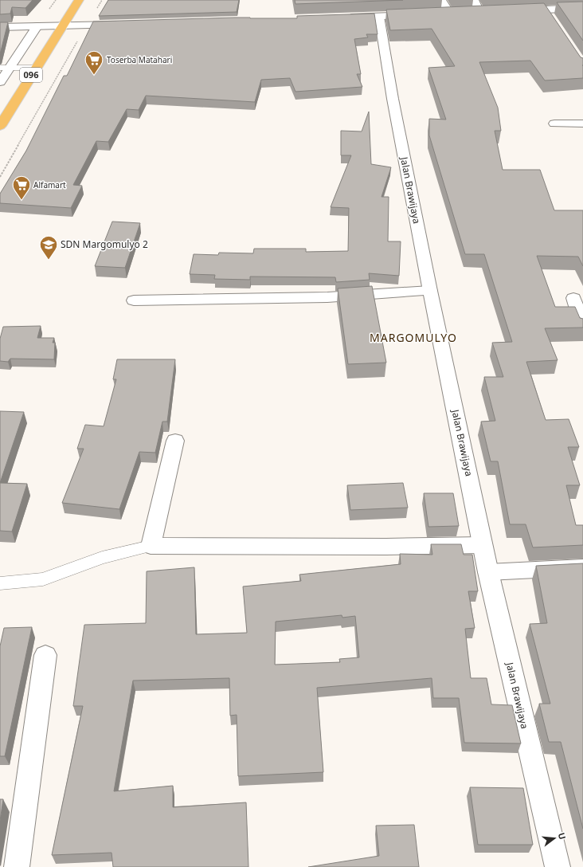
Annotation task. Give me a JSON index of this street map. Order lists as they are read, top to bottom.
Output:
{
  "streets": {
    "main road": ["096"],
    "street": ["Jalan Brawijaya"]
  },
  "districts": ["MARGOMULYO"],
  "places": {
    "supermarket": ["Toserba Matahari", "Alfamart"],
    "school or university": ["SDN Margomulyo 2"]
  },
  "north": "right"
}
